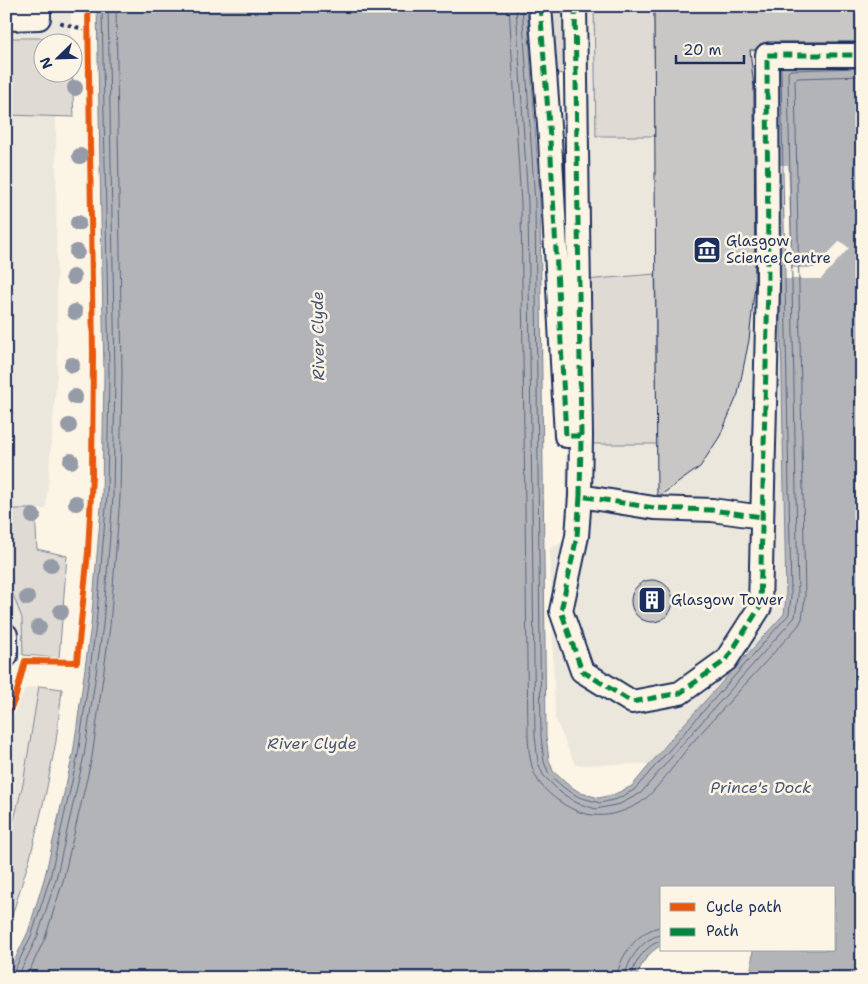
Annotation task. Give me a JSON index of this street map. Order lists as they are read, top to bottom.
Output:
{
  "water": ["River Clyde", "Prince's Dock"],
  "places": {
    "museum": ["Glasgow Science Centre"],
    "building": ["Glasgow Tower"]
  },
  "legend": ["Cycle path", "Path"],
  "scale_bar": "20 m",
  "north": "bottom left"
}
